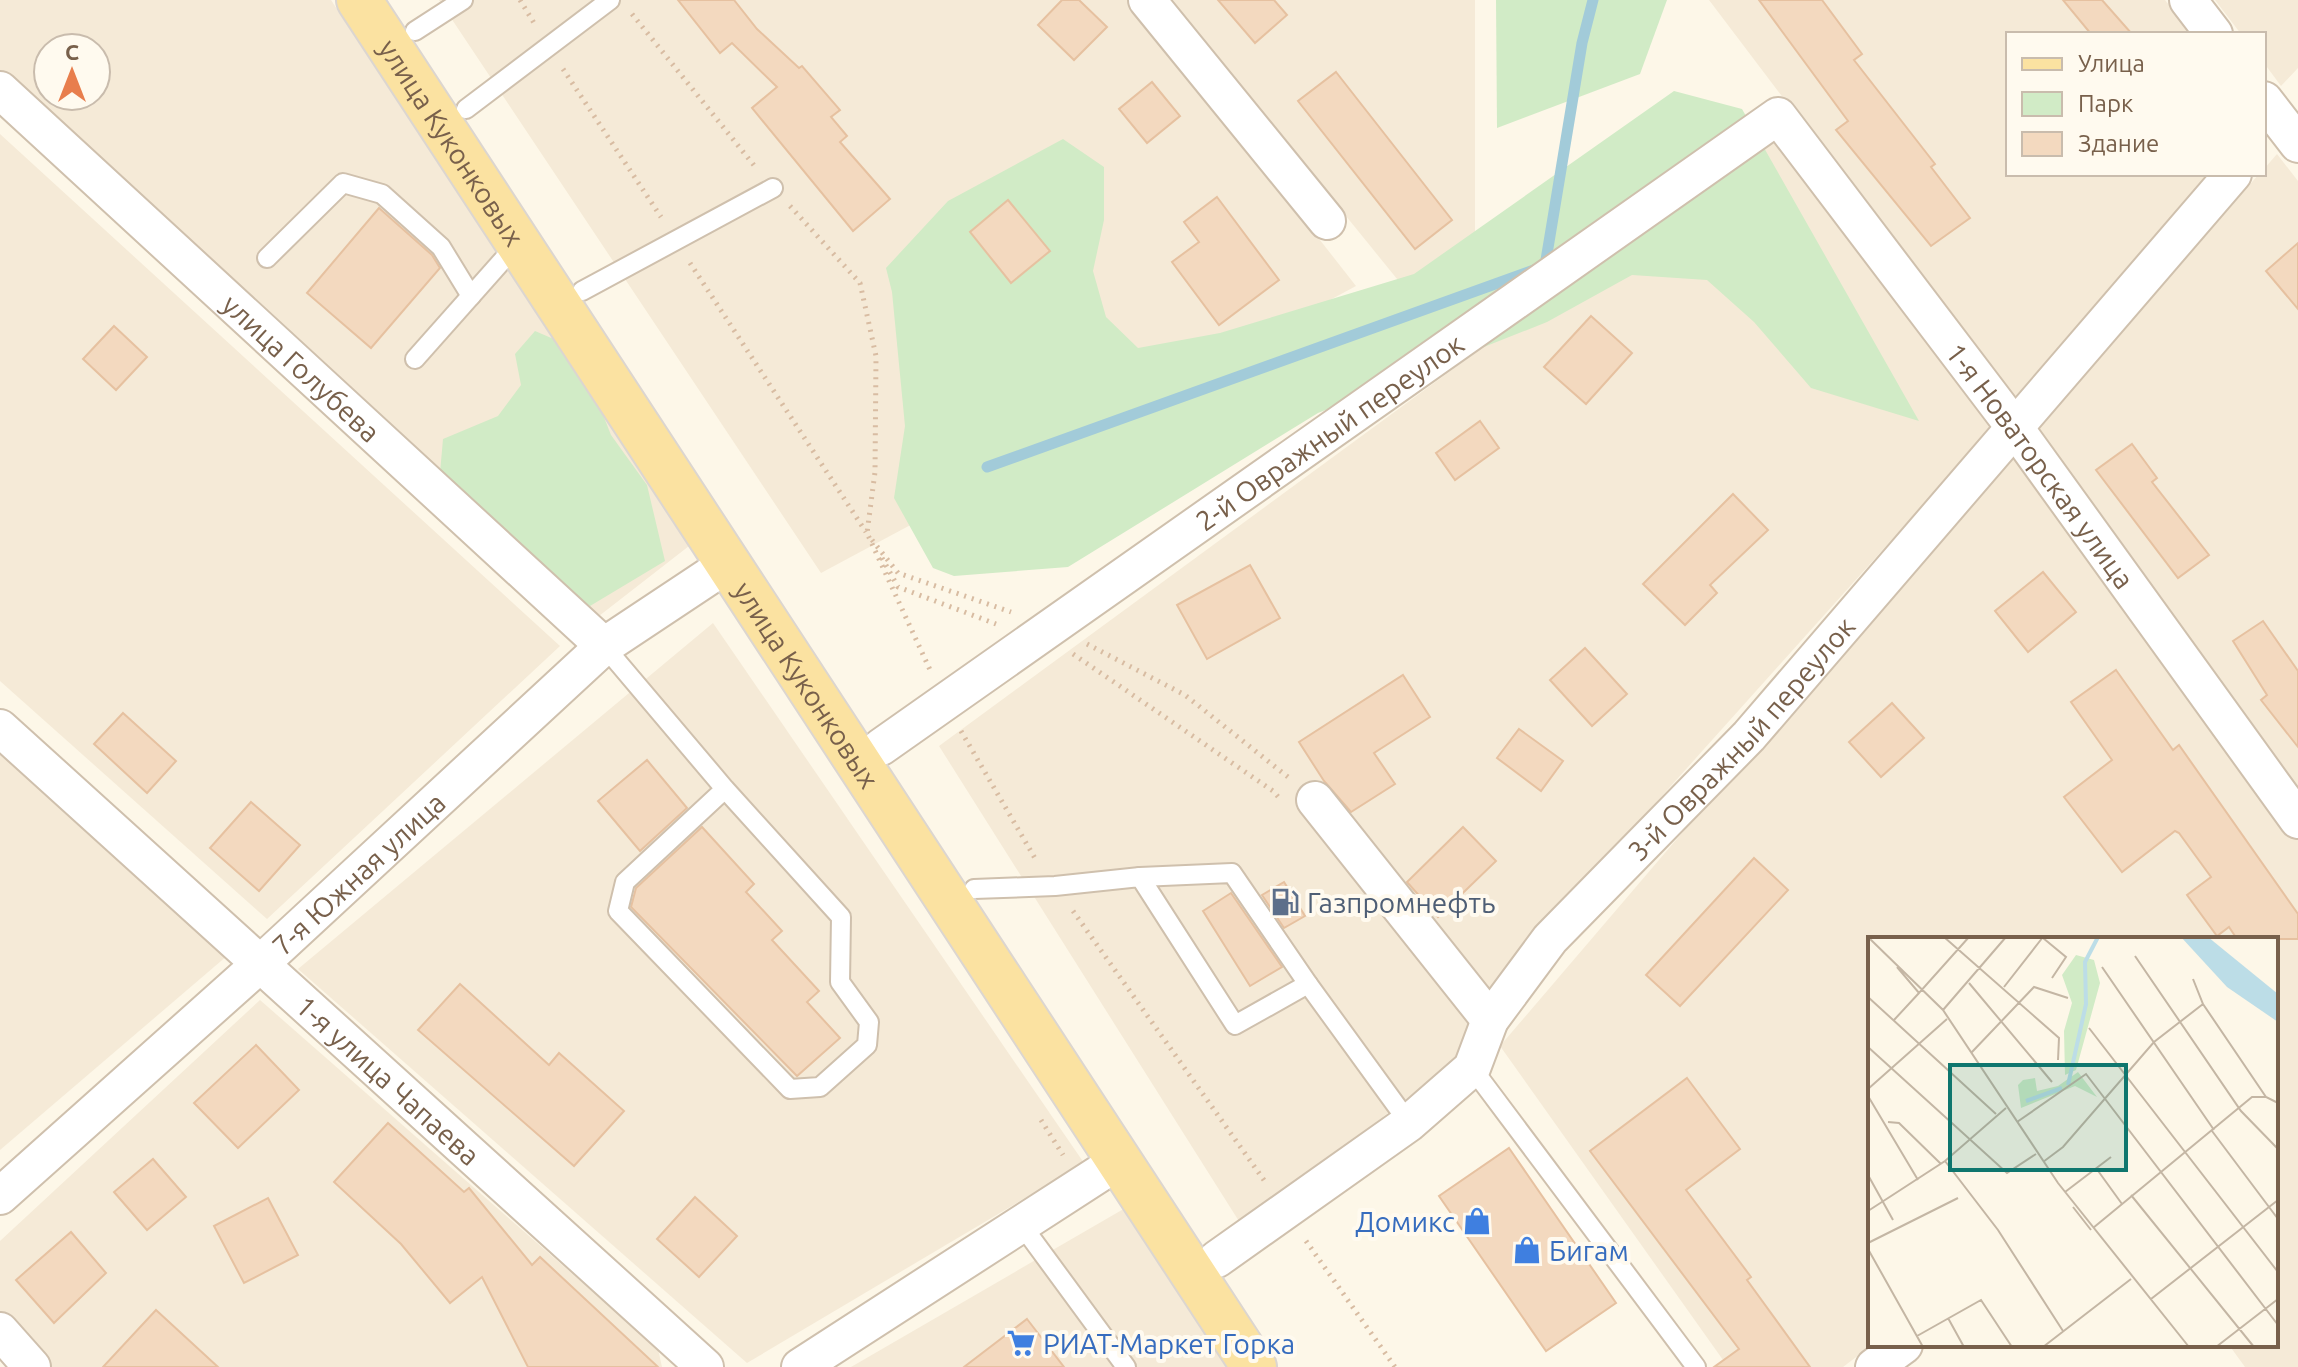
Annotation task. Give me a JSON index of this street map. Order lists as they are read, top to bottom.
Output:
{
  "streets": {
    "main road": ["улица Куконковых"],
    "street": [
      "улица Голубева",
      "2-й Овражный переулок",
      "1-я Новаторская улица",
      "3-й Овражный переулок",
      "7-я Южная улица",
      "1-я улица Чапаева"
    ]
  },
  "crossings": [
    ["улица Куконковых", "2-й Овражный переулок"],
    ["улица Куконковых", "3-й Овражный переулок"],
    ["улица Куконковых", "7-я Южная улица"],
    ["улица Голубева", "7-я Южная улица"],
    ["2-й Овражный переулок", "1-я Новаторская улица"],
    ["1-я Новаторская улица", "3-й Овражный переулок"],
    ["7-я Южная улица", "1-я улица Чапаева"]
  ],
  "places": {
    "fuel station": ["Газпромнефть"],
    "shop": ["Домикс", "Бигам"],
    "supermarket": ["РИАТ-Маркет Горка"]
  },
  "legend": ["Улица", "Парк", "Здание"],
  "north": "top"
}
